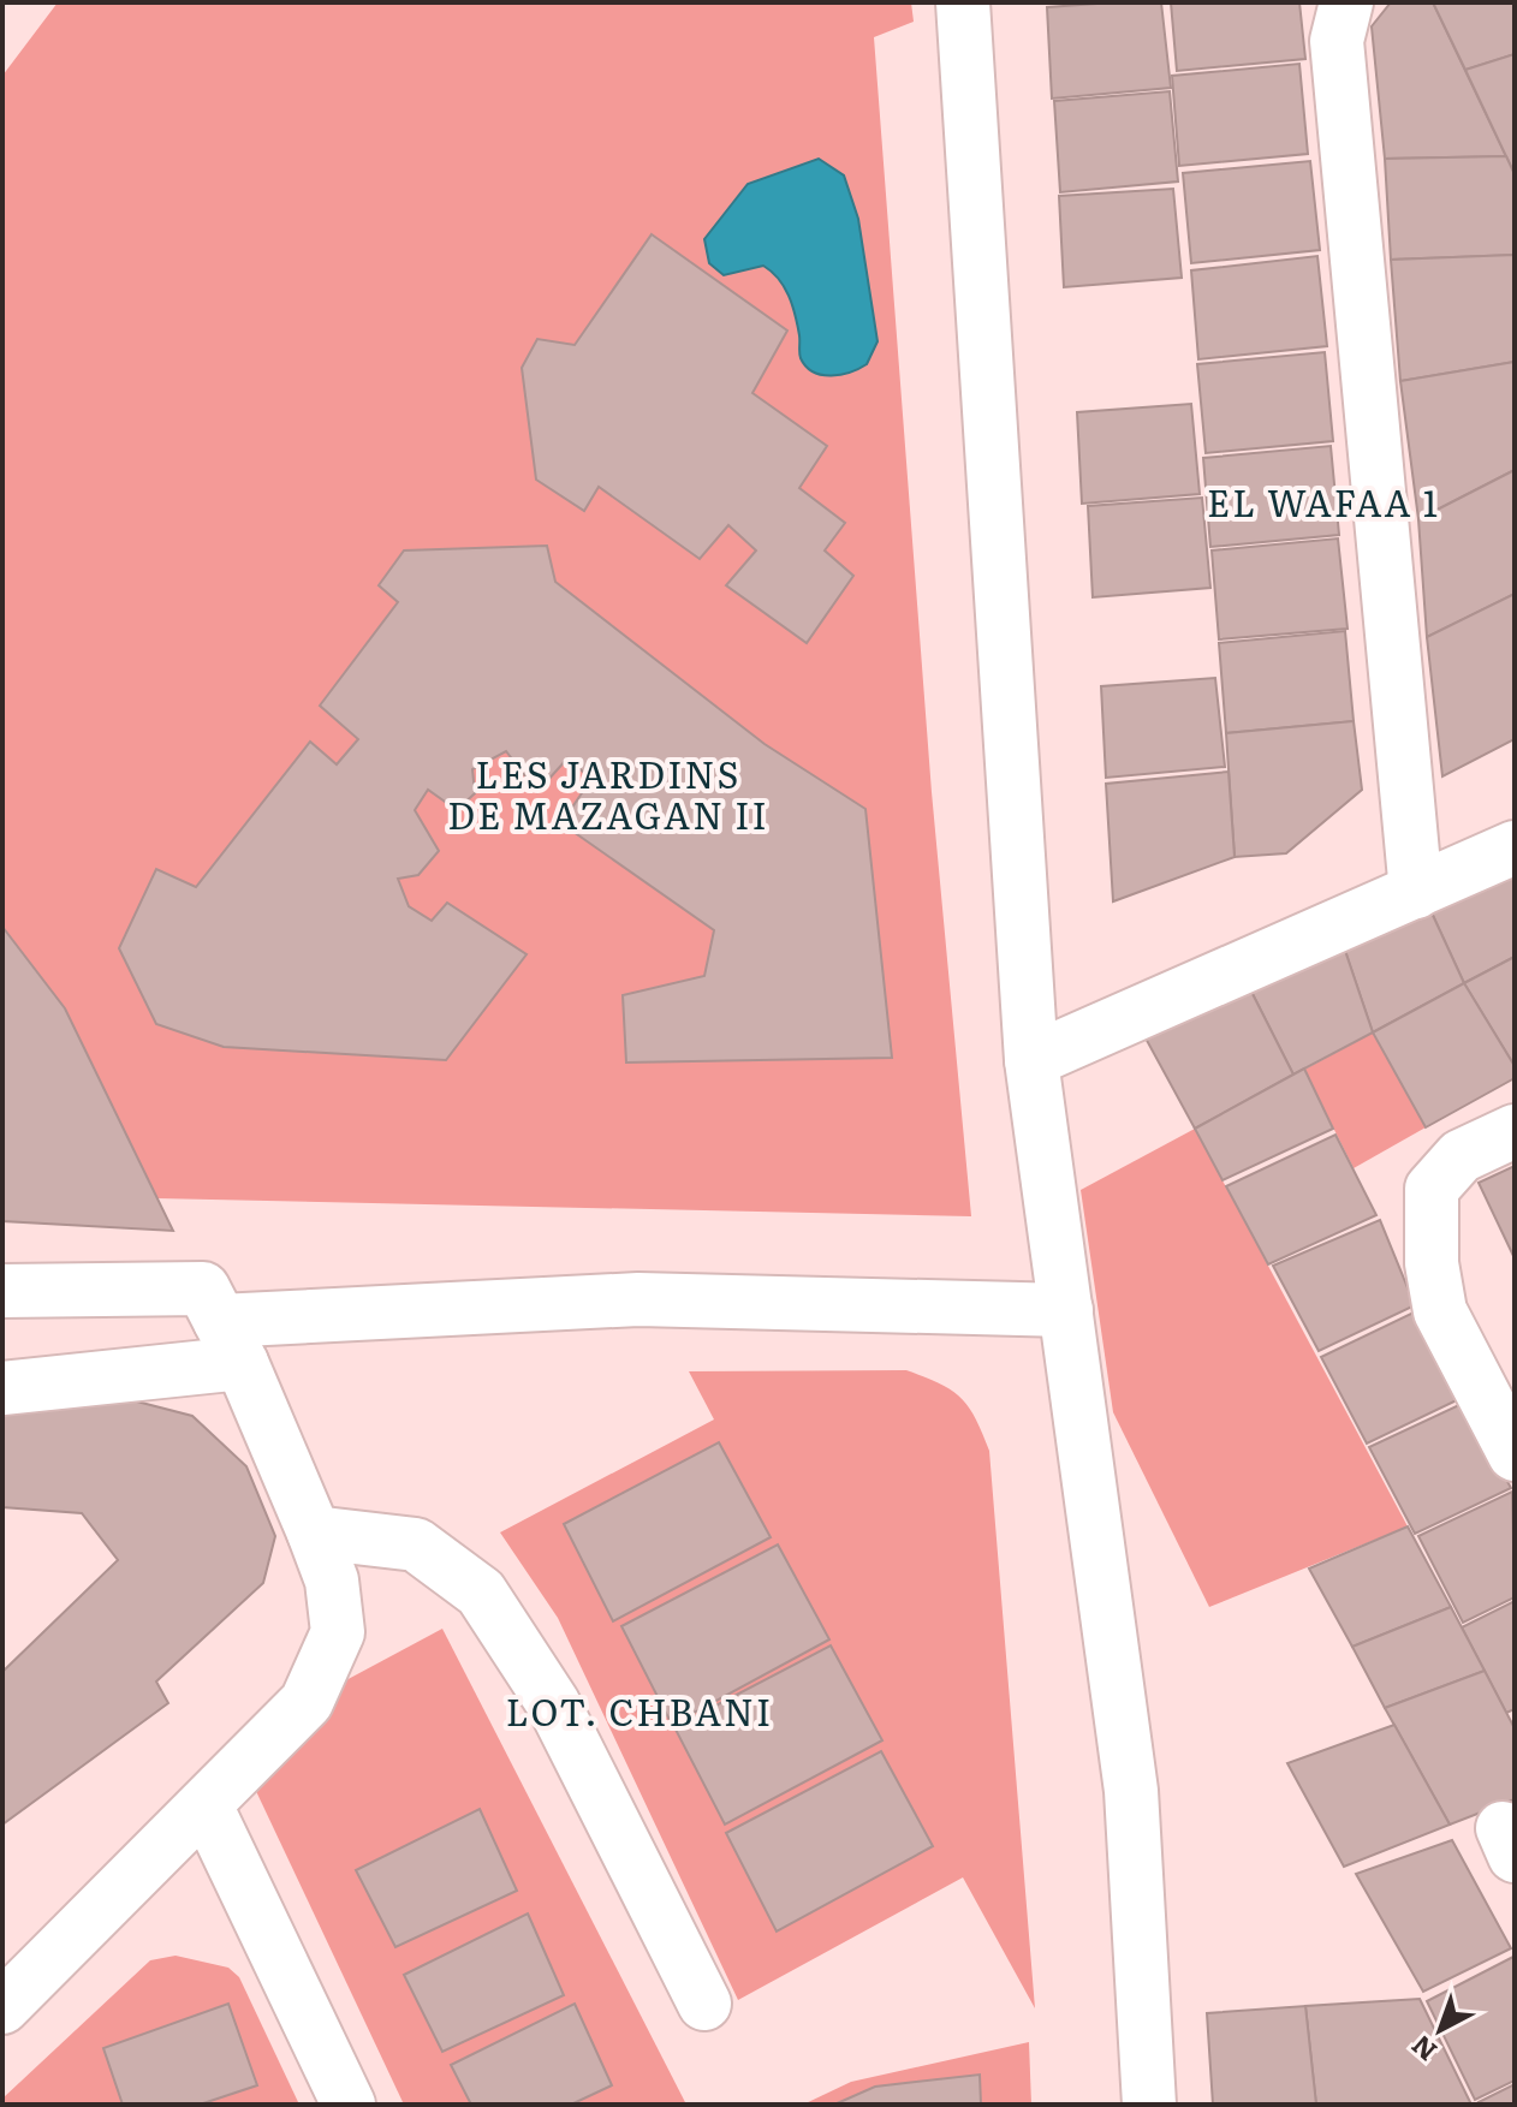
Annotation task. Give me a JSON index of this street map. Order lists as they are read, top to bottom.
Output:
{
  "districts": ["EL WAFAA 1", "LES JARDINS DE MAZAGAN II", "LOT. CHBANI"],
  "north": "bottom left"
}
